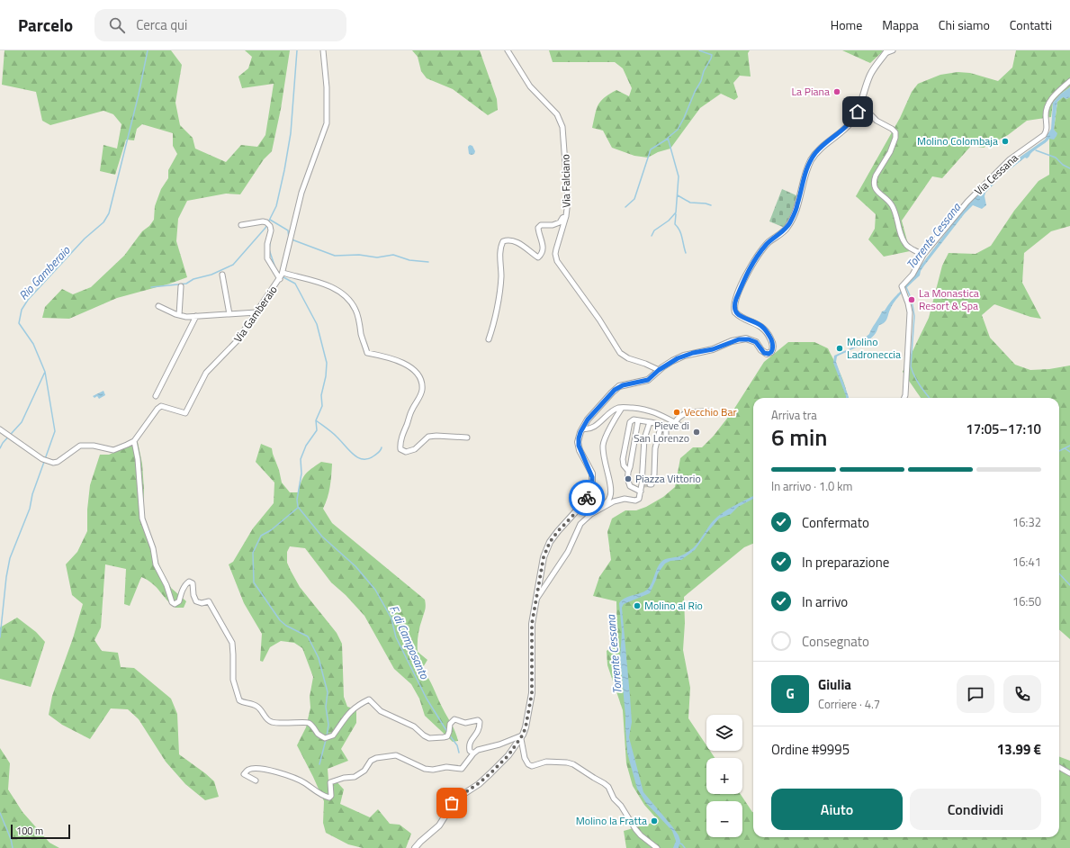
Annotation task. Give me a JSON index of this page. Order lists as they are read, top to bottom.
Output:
{
  "streets": {
    "street": ["Via Cessana", "Via Falciano", "Via Gamberaio"]
  },
  "water": ["Torrente Cessana", "Rio Gamberaio", "F. di Camposanto"],
  "places": [
    "La Piana",
    "Molino Colombaja",
    "La Monastica Resort & Spa",
    "Molino Ladroneccia",
    "Vecchio Bar",
    "Pieve di San Lorenzo",
    "Piazza Vittorio",
    "Molino al Rio",
    "Molino la Fratta"
  ],
  "scale_bar": "100 m",
  "page": {
    "header": "Parcelo",
    "search": "Cerca qui",
    "nav": [
      "Home",
      "Mappa",
      "Chi siamo",
      "Contatti"
    ],
    "heading": ["6 min", "Arriva tra", "17:05–17:10"],
    "panel": [
      "Giulia",
      "Corriere · 4.7",
      "Ordine #9995",
      "13.99 €"
    ],
    "bar": "In arrivo · 1.0 km",
    "list": [
      ["Confermato", "16:32"],
      ["In preparazione", "16:41"],
      ["In arrivo", "16:50"],
      "Consegnato"
    ],
    "round": "G",
    "map_buttons": ["+", "−"],
    "buttons": ["Aiuto", "Condividi"],
    "scale": "100 m"
  }
}
